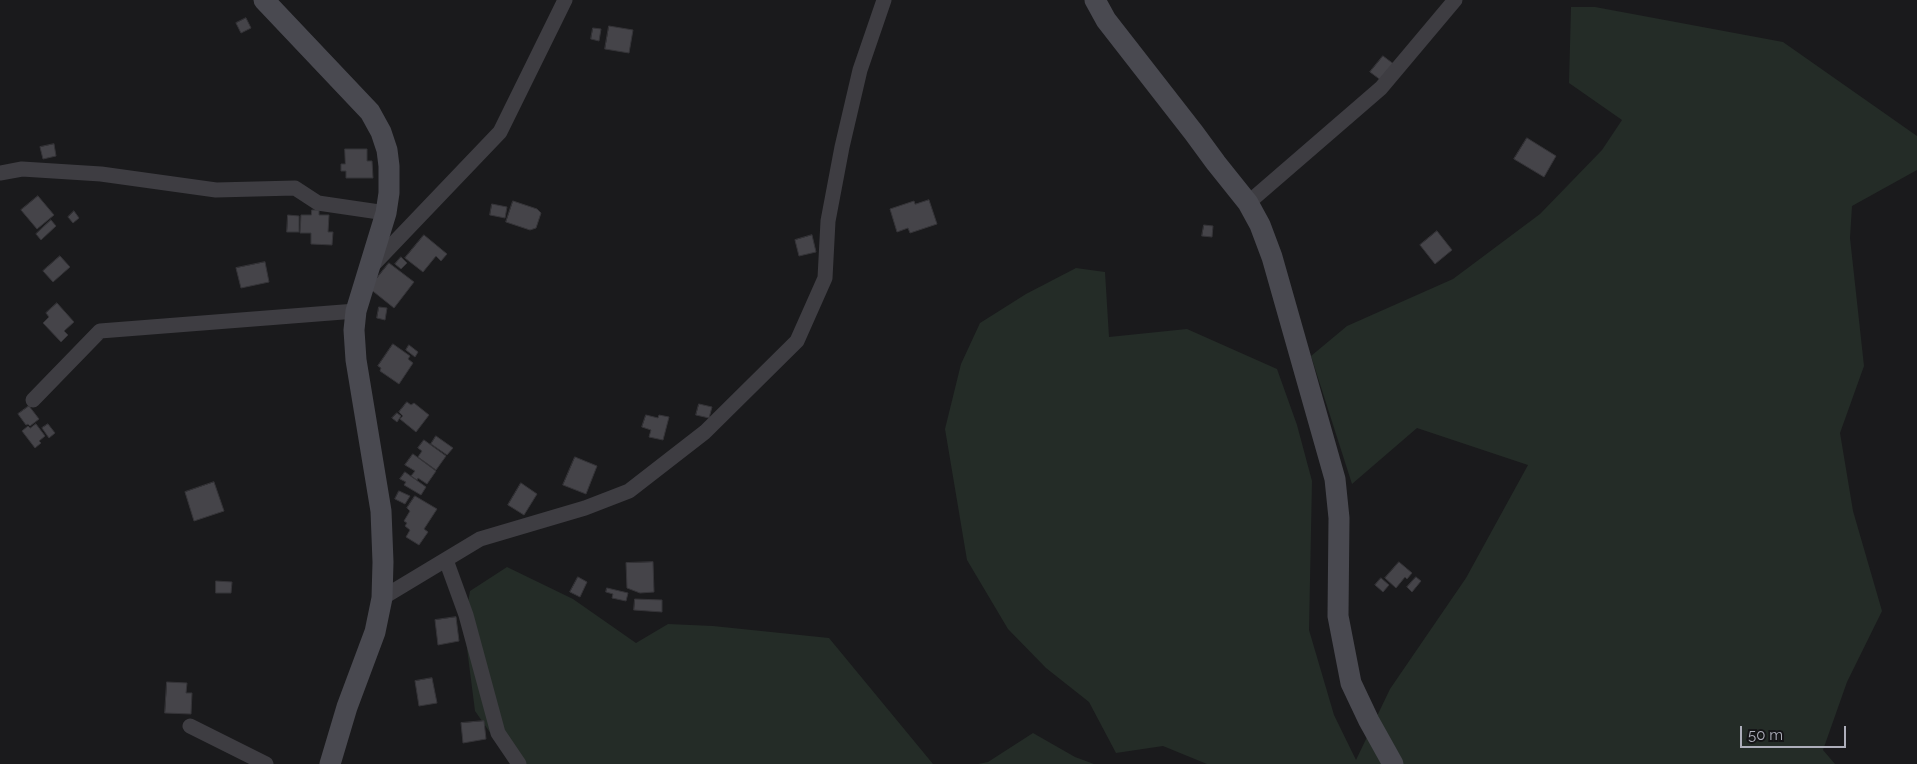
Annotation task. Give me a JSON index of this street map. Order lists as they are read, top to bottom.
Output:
{
  "scale_bar": "50 m"
}
